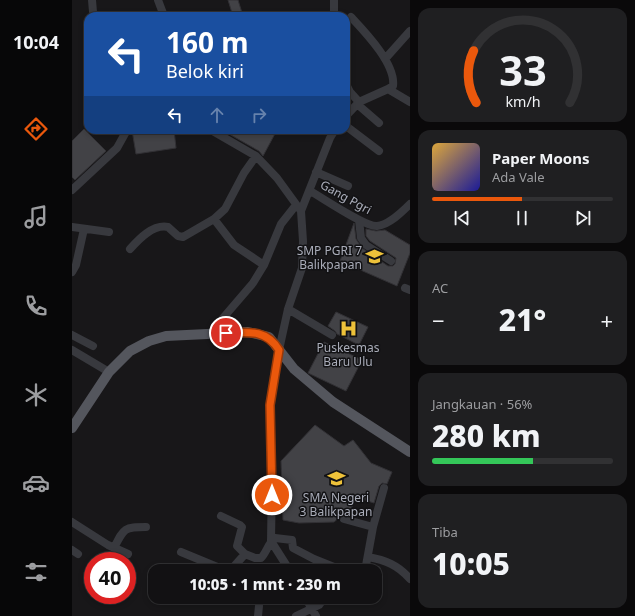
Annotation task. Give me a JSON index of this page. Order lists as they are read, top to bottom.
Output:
{
  "streets": {
    "street": ["Gang Pgri"]
  },
  "places": {
    "school or university": ["SMP PGRI 7 Balikpapan", "SMA Negeri 3 Balikpapan"],
    "hospital": ["Puskesmas Baru Ulu"]
  },
  "page": {
    "tabs": "10:04",
    "turn": ["160 m", "Belok kiri"],
    "song": ["Paper Moons", "Ada Vale"],
    "tile": [
      "AC",
      ["Jangkauan · 56%", "280 km"],
      ["Tiba", "10:05"]
    ],
    "heat": ["−", "21°", "+"],
    "limit": "40",
    "trip": "10:05 · 1 mnt · 230 m",
    "gauge": ["33", "km/h"]
  }
}
